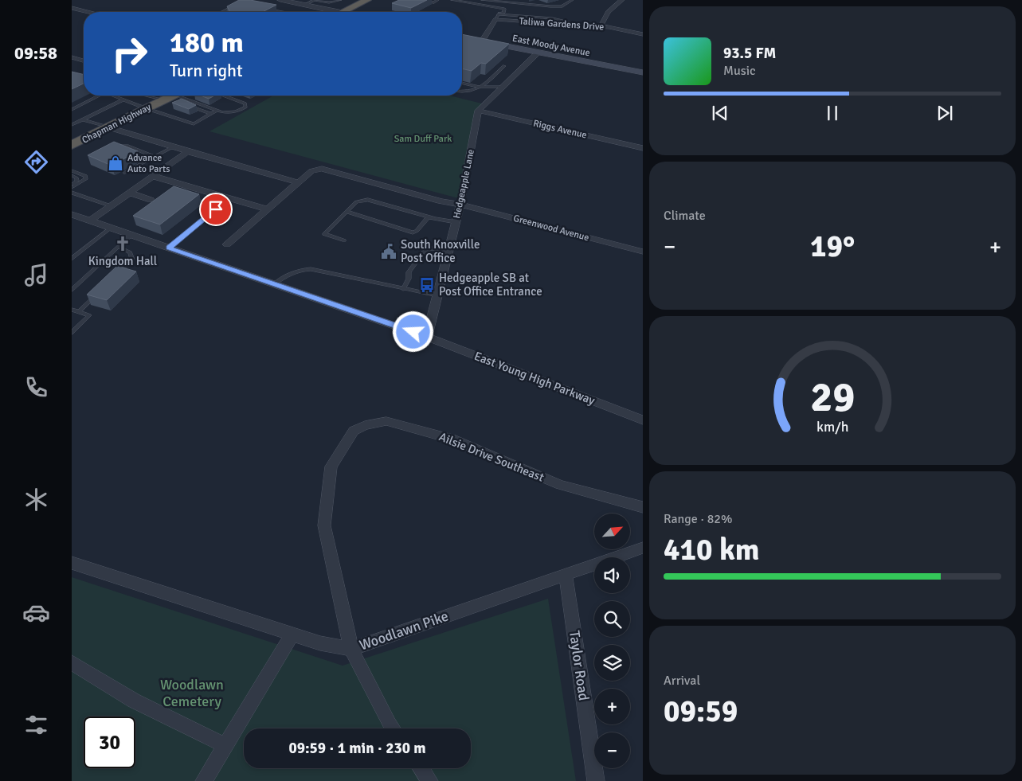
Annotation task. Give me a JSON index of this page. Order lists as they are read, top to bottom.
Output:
{
  "streets": {
    "highway": ["Chapman Highway"],
    "main road": ["East Moody Avenue"],
    "street": [
      "Taliwa Gardens Drive",
      "Riggs Avenue",
      "Hedgeapple Lane",
      "Greenwood Avenue",
      "East Young High Parkway",
      "Ailsie Drive Southeast",
      "Woodlawn Pike",
      "Taylor Road"
    ]
  },
  "crossings": [
    ["Riggs Avenue", "Hedgeapple Lane"],
    ["Hedgeapple Lane", "Greenwood Avenue"],
    ["Hedgeapple Lane", "East Young High Parkway"],
    ["Ailsie Drive Southeast", "Woodlawn Pike"],
    ["Woodlawn Pike", "Taylor Road"]
  ],
  "parks": ["Sam Duff Park", "Woodlawn Cemetery"],
  "places": {
    "shop": ["Advance Auto Parts"],
    "church": ["Kingdom Hall"],
    "public building": ["South Knoxville Post Office"],
    "bus stop": ["Hedgeapple SB at Post Office Entrance"]
  },
  "north": "top right",
  "page": {
    "tabs": "09:58",
    "turn": ["180 m", "Turn right"],
    "song": ["93.5 FM", "Music"],
    "tile": [
      "Climate",
      ["Range · 82%", "410 km"],
      ["Arrival", "09:59"]
    ],
    "heat": ["−", "19°", "+"],
    "map_buttons": ["+", "−"],
    "limit": "30",
    "trip": "09:59 · 1 min · 230 m",
    "gauge": ["29", "km/h"]
  }
}
